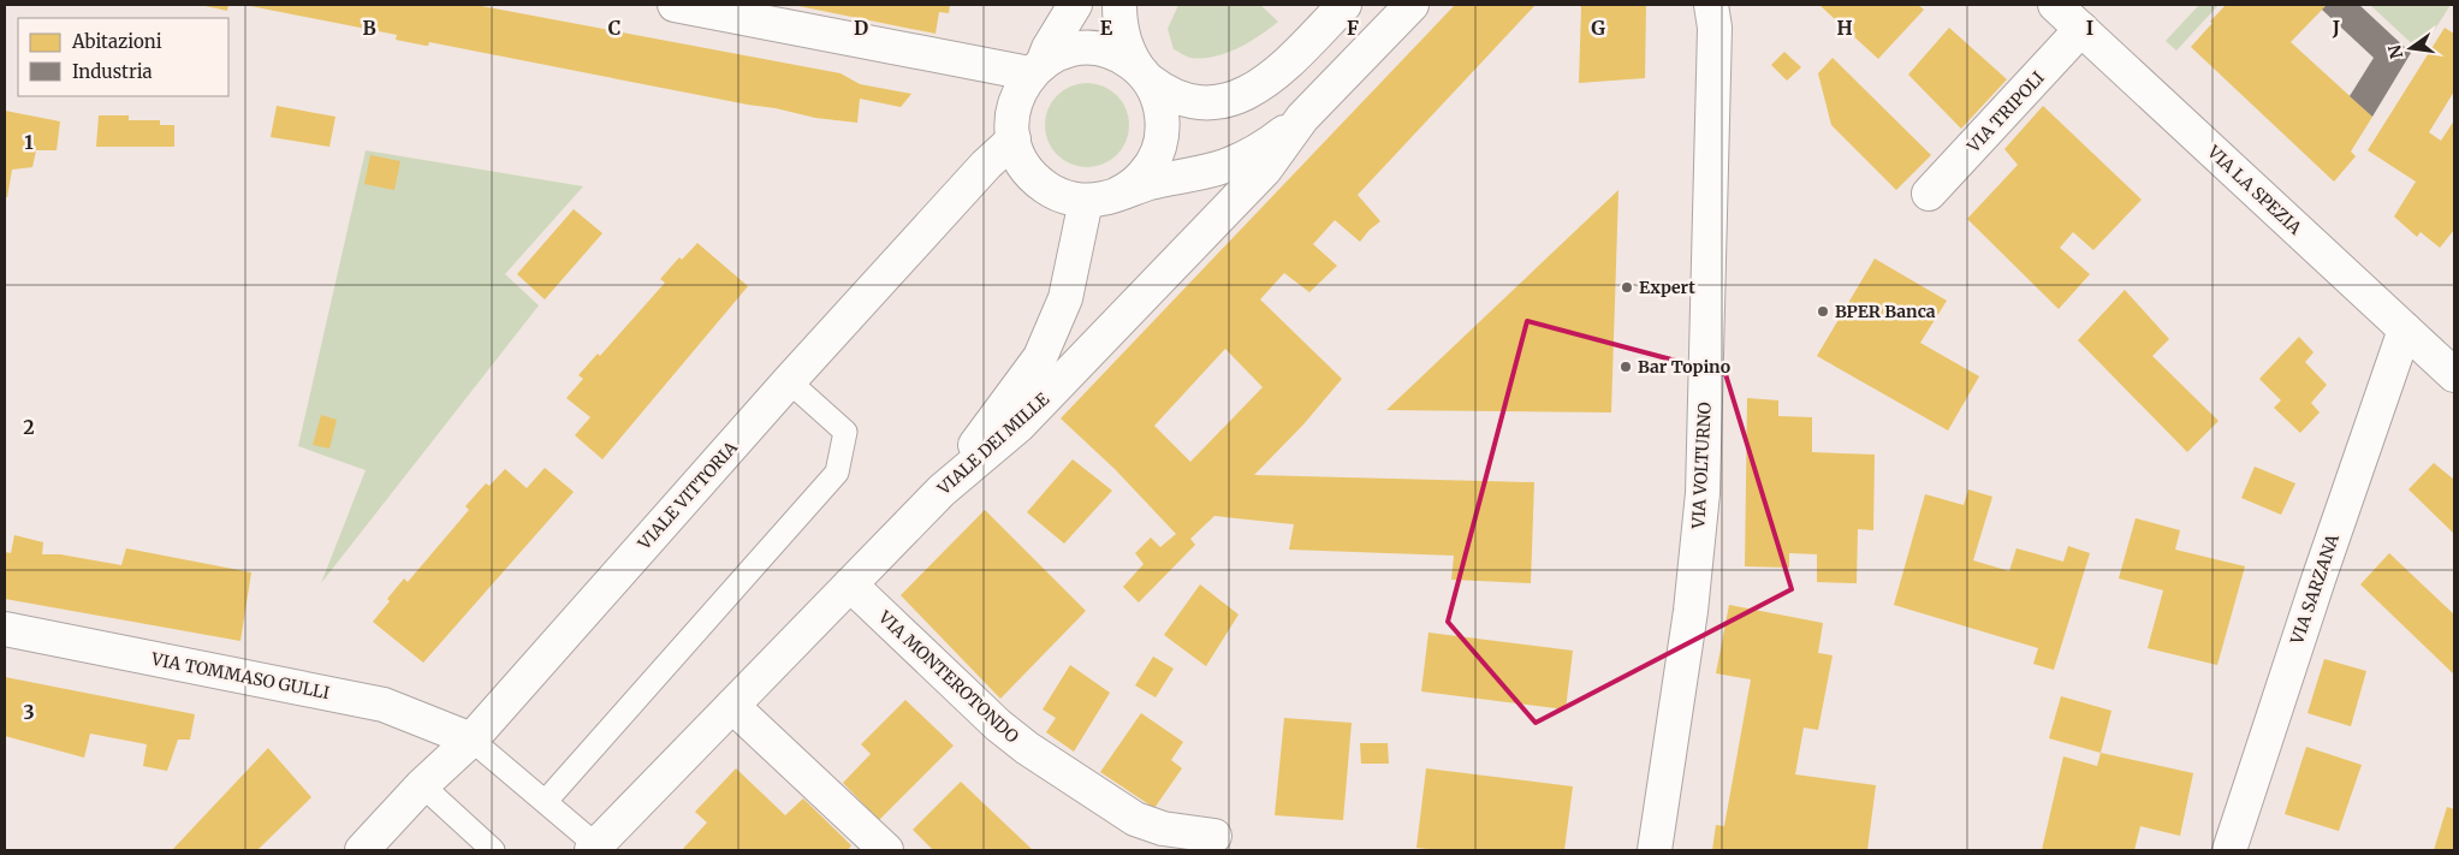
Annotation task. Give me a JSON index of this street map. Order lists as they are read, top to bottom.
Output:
{
  "streets": {
    "street": [
      "VIA TRIPOLI",
      "VIA LA SPEZIA",
      "VIALE DEI MILLE",
      "VIA VOLTURNO",
      "VIALE VITTORIA",
      "VIA SARZANA",
      "VIA TOMMASO GULLI",
      "VIA MONTEROTONDO"
    ]
  },
  "crossings": [
    ["VIA TRIPOLI", "VIA LA SPEZIA"],
    ["VIA LA SPEZIA", "VIA SARZANA"],
    ["VIALE DEI MILLE", "VIA MONTEROTONDO"],
    ["VIALE VITTORIA", "VIA TOMMASO GULLI"]
  ],
  "places": ["Expert", "BPER Banca", "Bar Topino"],
  "legend": ["Abitazioni", "Industria"],
  "north": "left",
  "grid": {
    "columns": [
      "B",
      "C",
      "D",
      "E",
      "F",
      "G",
      "H",
      "I",
      "J"
    ],
    "rows": ["1", "2", "3"]
  }
}
